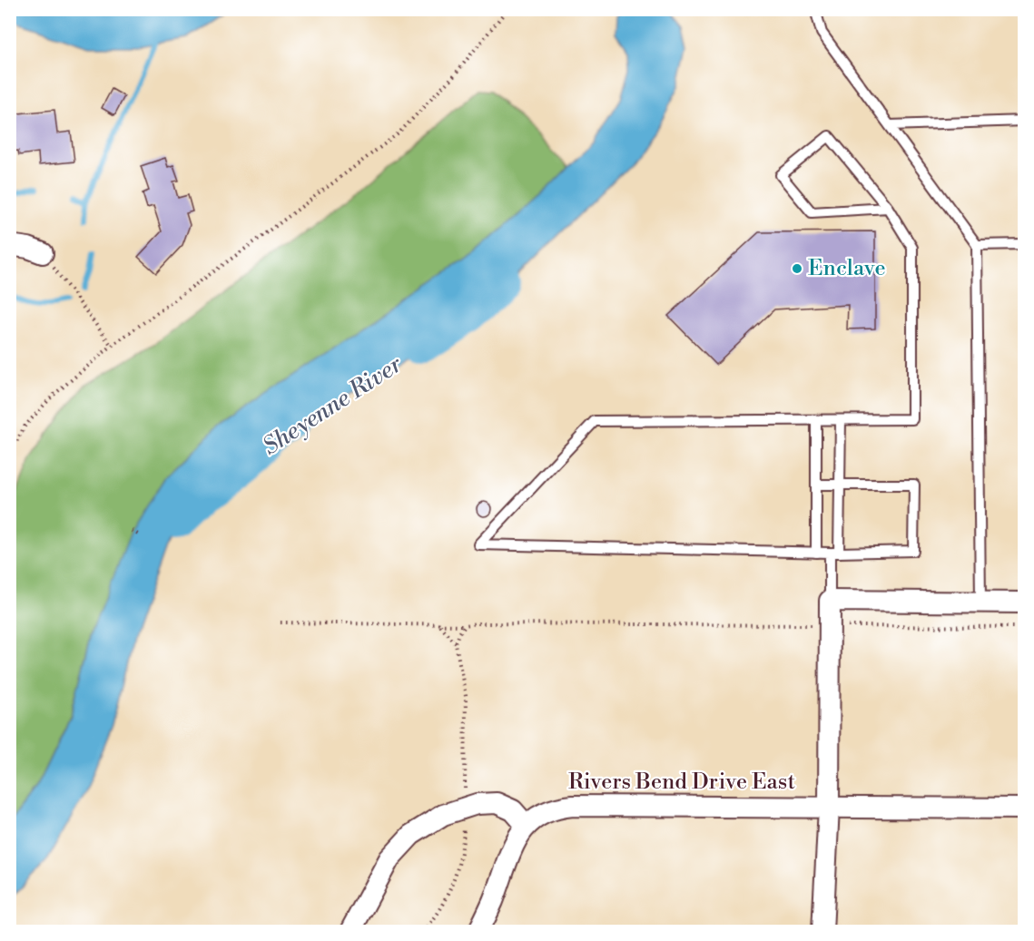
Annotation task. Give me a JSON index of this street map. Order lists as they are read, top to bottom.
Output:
{
  "streets": {
    "street": ["Rivers Bend Drive East"]
  },
  "water": ["Sheyenne River"],
  "places": ["Enclave"]
}
